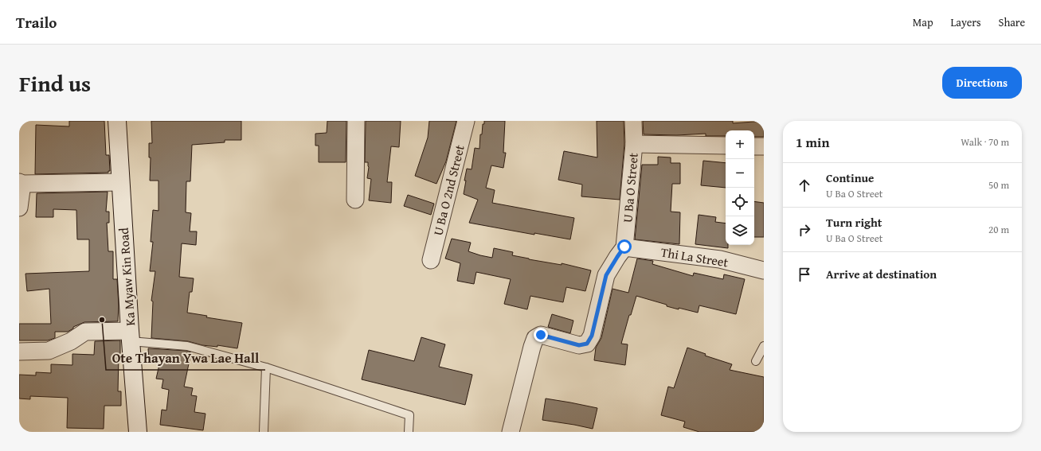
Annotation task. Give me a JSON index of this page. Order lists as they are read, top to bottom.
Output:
{
  "streets": {
    "main road": ["Ka Myaw Kin Road"],
    "street": ["U Ba O Street", "U Ba O 2nd Street", "Thi La Street"]
  },
  "crossings": [
    ["U Ba O Street", "Thi La Street"]
  ],
  "places": ["Ote Thayan Ywa Lae Hall"],
  "page": {
    "header": "Trailo",
    "nav": ["Map", "Layers", "Share"],
    "title": "Find us",
    "buttons": "Directions",
    "heading": ["1 min", "Walk · 70 m"],
    "map_buttons": ["+", "−"],
    "list": [
      ["Continue", "U Ba O Street", "50 m"],
      ["Turn right", "U Ba O Street", "20 m"],
      "Arrive at destination"
    ]
  }
}
